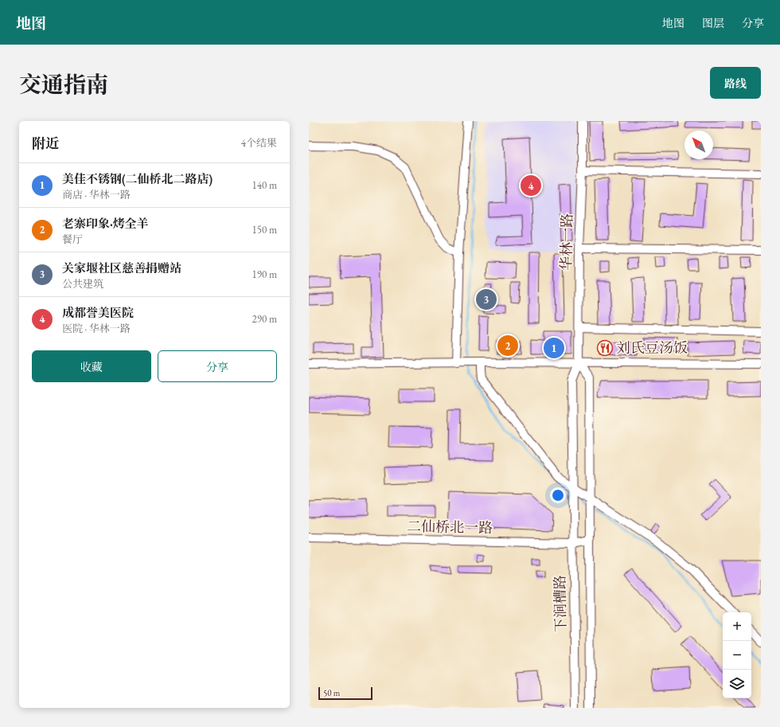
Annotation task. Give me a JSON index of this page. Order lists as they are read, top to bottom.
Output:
{
  "streets": {
    "street": ["华林一路", "二仙桥北一路", "下涧槽路"]
  },
  "crossings": [
    ["华林一路", "下涧槽路"],
    ["二仙桥北一路", "下涧槽路"]
  ],
  "places": {
    "restaurant": ["刘氏豆汤饭"]
  },
  "scale_bar": "50 m",
  "north": "top left",
  "page": {
    "header": "地图",
    "nav": ["地图", "图层", "分享"],
    "title": "交通指南",
    "buttons": [
      "路线",
      ["收藏", "分享"]
    ],
    "heading": ["附近", "4个结果"],
    "list": [
      {
        "mark": "1",
        "name": "美佳不锈钢(二仙桥北二路店)",
        "note": "商店 · 华林一路",
        "value": "140 m"
      },
      {
        "mark": "2",
        "name": "老寨印象·烤全羊",
        "note": "餐厅",
        "value": "150 m"
      },
      {
        "mark": "3",
        "name": "关家堰社区慈善捐赠站",
        "note": "公共建筑",
        "value": "190 m"
      },
      {
        "mark": "4",
        "name": "成都誉美医院",
        "note": "医院 · 华林一路",
        "value": "290 m"
      }
    ],
    "pins": [
      "4",
      "3",
      "2",
      "1"
    ],
    "map_buttons": ["+", "−"],
    "scale": "50 m"
  }
}
